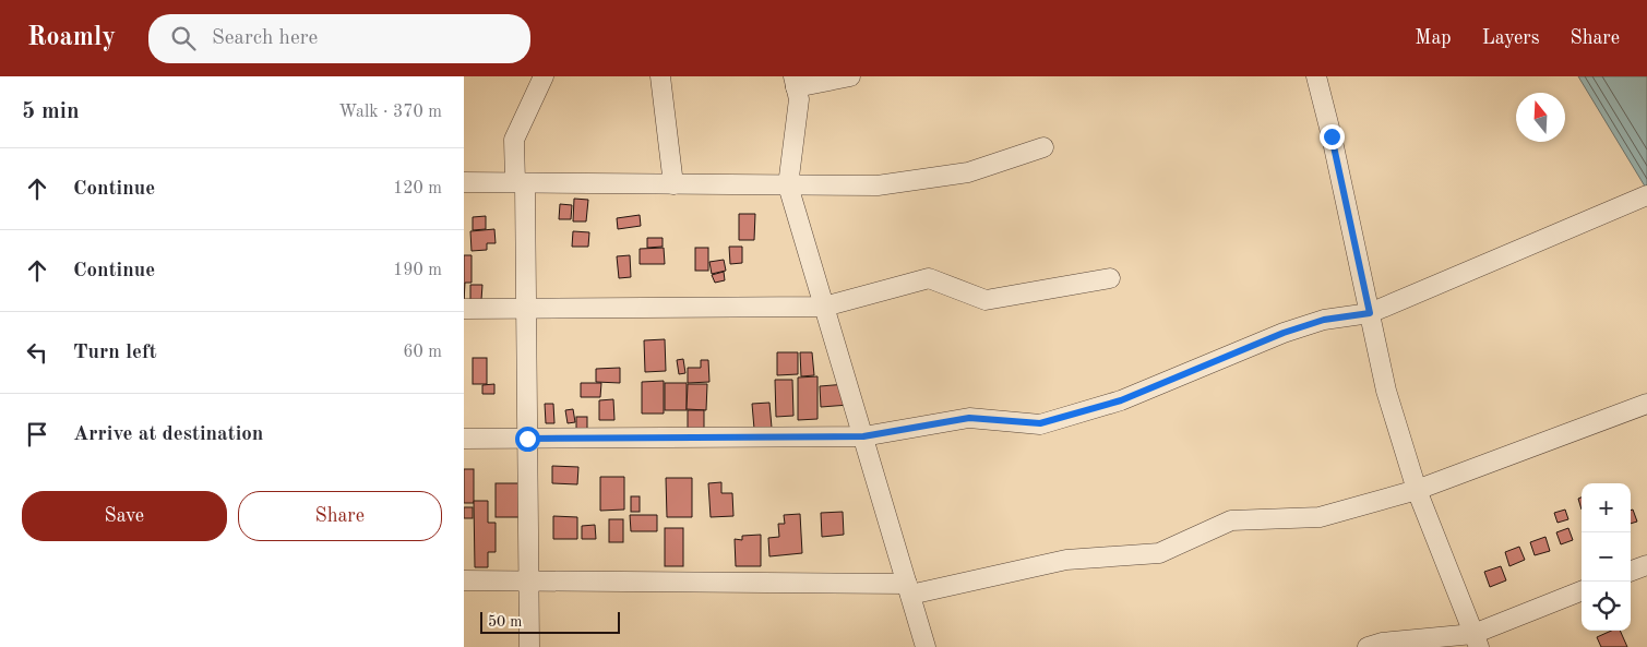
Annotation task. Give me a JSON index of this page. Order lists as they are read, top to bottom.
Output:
{
  "scale_bar": "50 m",
  "north": "top",
  "page": {
    "header": "Roamly",
    "search": "Search here",
    "nav": ["Map", "Layers", "Share"],
    "heading": ["5 min", "Walk · 370 m"],
    "list": [
      ["Continue", "120 m"],
      ["Continue", "190 m"],
      ["Turn left", "60 m"],
      "Arrive at destination"
    ],
    "buttons": ["Save", "Share"],
    "map_buttons": ["+", "−"],
    "scale": "50 m"
  }
}
